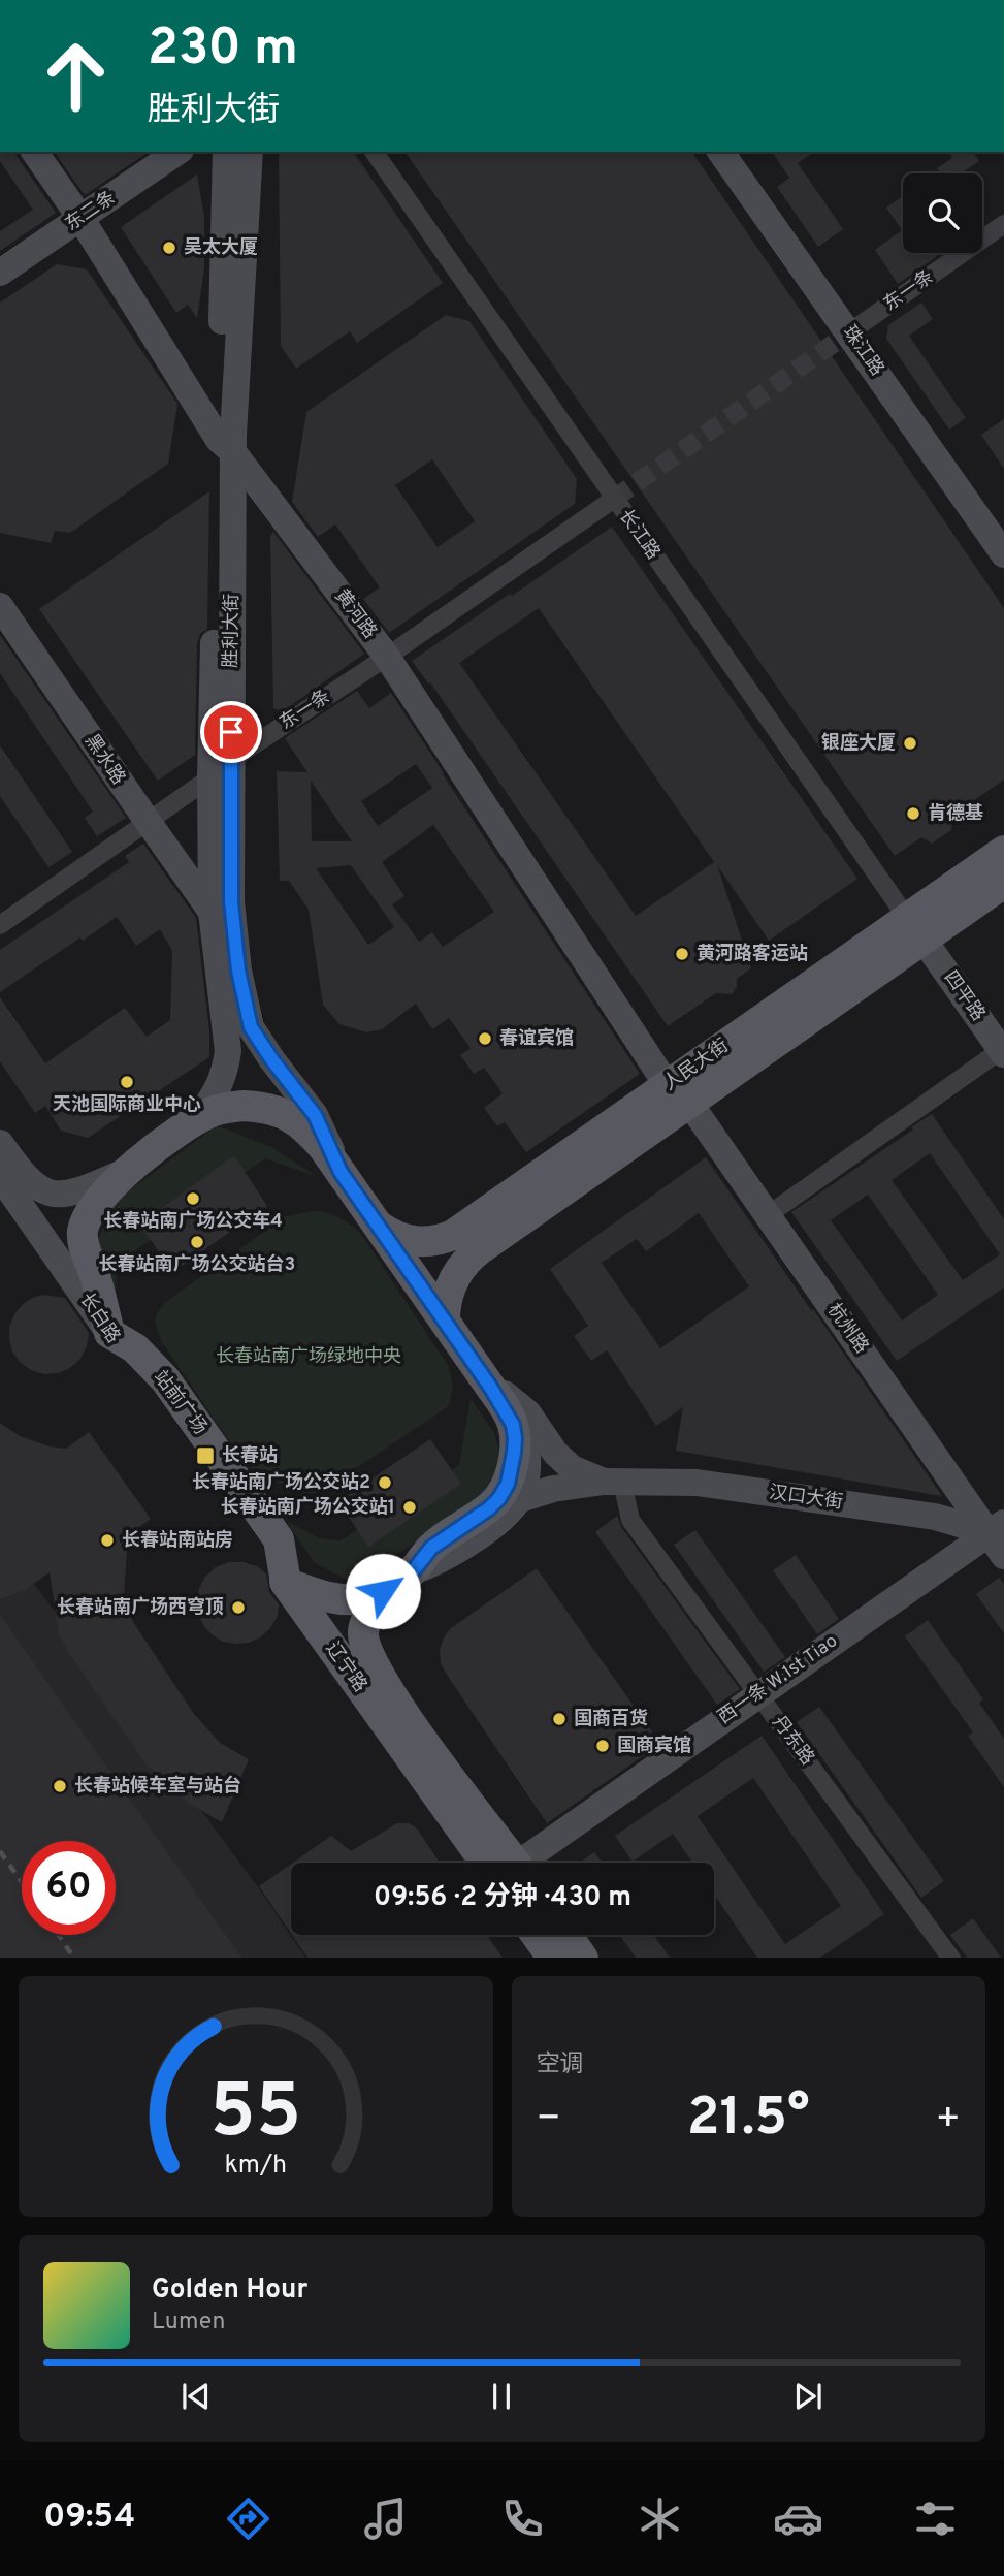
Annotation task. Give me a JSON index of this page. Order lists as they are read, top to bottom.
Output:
{
  "streets": {
    "main road": [
      "东二条",
      "珠江路",
      "黄河路",
      "胜利大街",
      "黑水路",
      "四平路",
      "人民大街",
      "长白路",
      "杭州路",
      "站前广场",
      "汉口大街",
      "辽宁路",
      "西一条 W.1st Tiao"
    ],
    "street": ["东一条", "长江路", "丹东路"]
  },
  "crossings": [
    ["东二条", "黄河路"],
    ["东一条", "珠江路"],
    ["东一条", "长江路"],
    ["东一条", "黄河路"],
    ["东一条", "胜利大街"],
    ["东一条", "黑水路"],
    ["长江路", "四平路"],
    ["长江路", "人民大街"],
    ["黄河路", "胜利大街"],
    ["黄河路", "人民大街"],
    ["黄河路", "杭州路"],
    ["胜利大街", "黑水路"],
    ["四平路", "人民大街"],
    ["人民大街", "杭州路"],
    ["长白路", "站前广场"],
    ["长白路", "辽宁路"],
    ["杭州路", "汉口大街"],
    ["杭州路", "西一条 W.1st Tiao"],
    ["站前广场", "辽宁路"],
    ["汉口大街", "西一条 W.1st Tiao"],
    ["汉口大街", "丹东路"],
    ["西一条 W.1st Tiao", "丹东路"]
  ],
  "parks": ["长春站南广场绿地中央"],
  "places": {
    "other": [
      "吴太大厦",
      "银座大厦",
      "肯德基",
      "黄河路客运站",
      "春谊宾馆",
      "天池国际商业中心",
      "长春站南广场公交车4",
      "长春站南广场公交站台3",
      "长春站南广场公交站2",
      "长春站南广场公交站1",
      "长春站南站房",
      "长春站南广场西穹顶",
      "国商百货",
      "国商宾馆",
      "长春站候车室与站台"
    ],
    "transit": ["长春站"]
  },
  "page": {
    "turn": ["230 m", "胜利大街"],
    "limit": "60",
    "trip": "09:56 · 2 分钟 · 430 m",
    "tile": "空调",
    "heat": ["−", "21.5°", "+"],
    "song": ["Golden Hour", "Lumen"],
    "tabs": "09:54",
    "gauge": ["55", "km/h"]
  }
}
